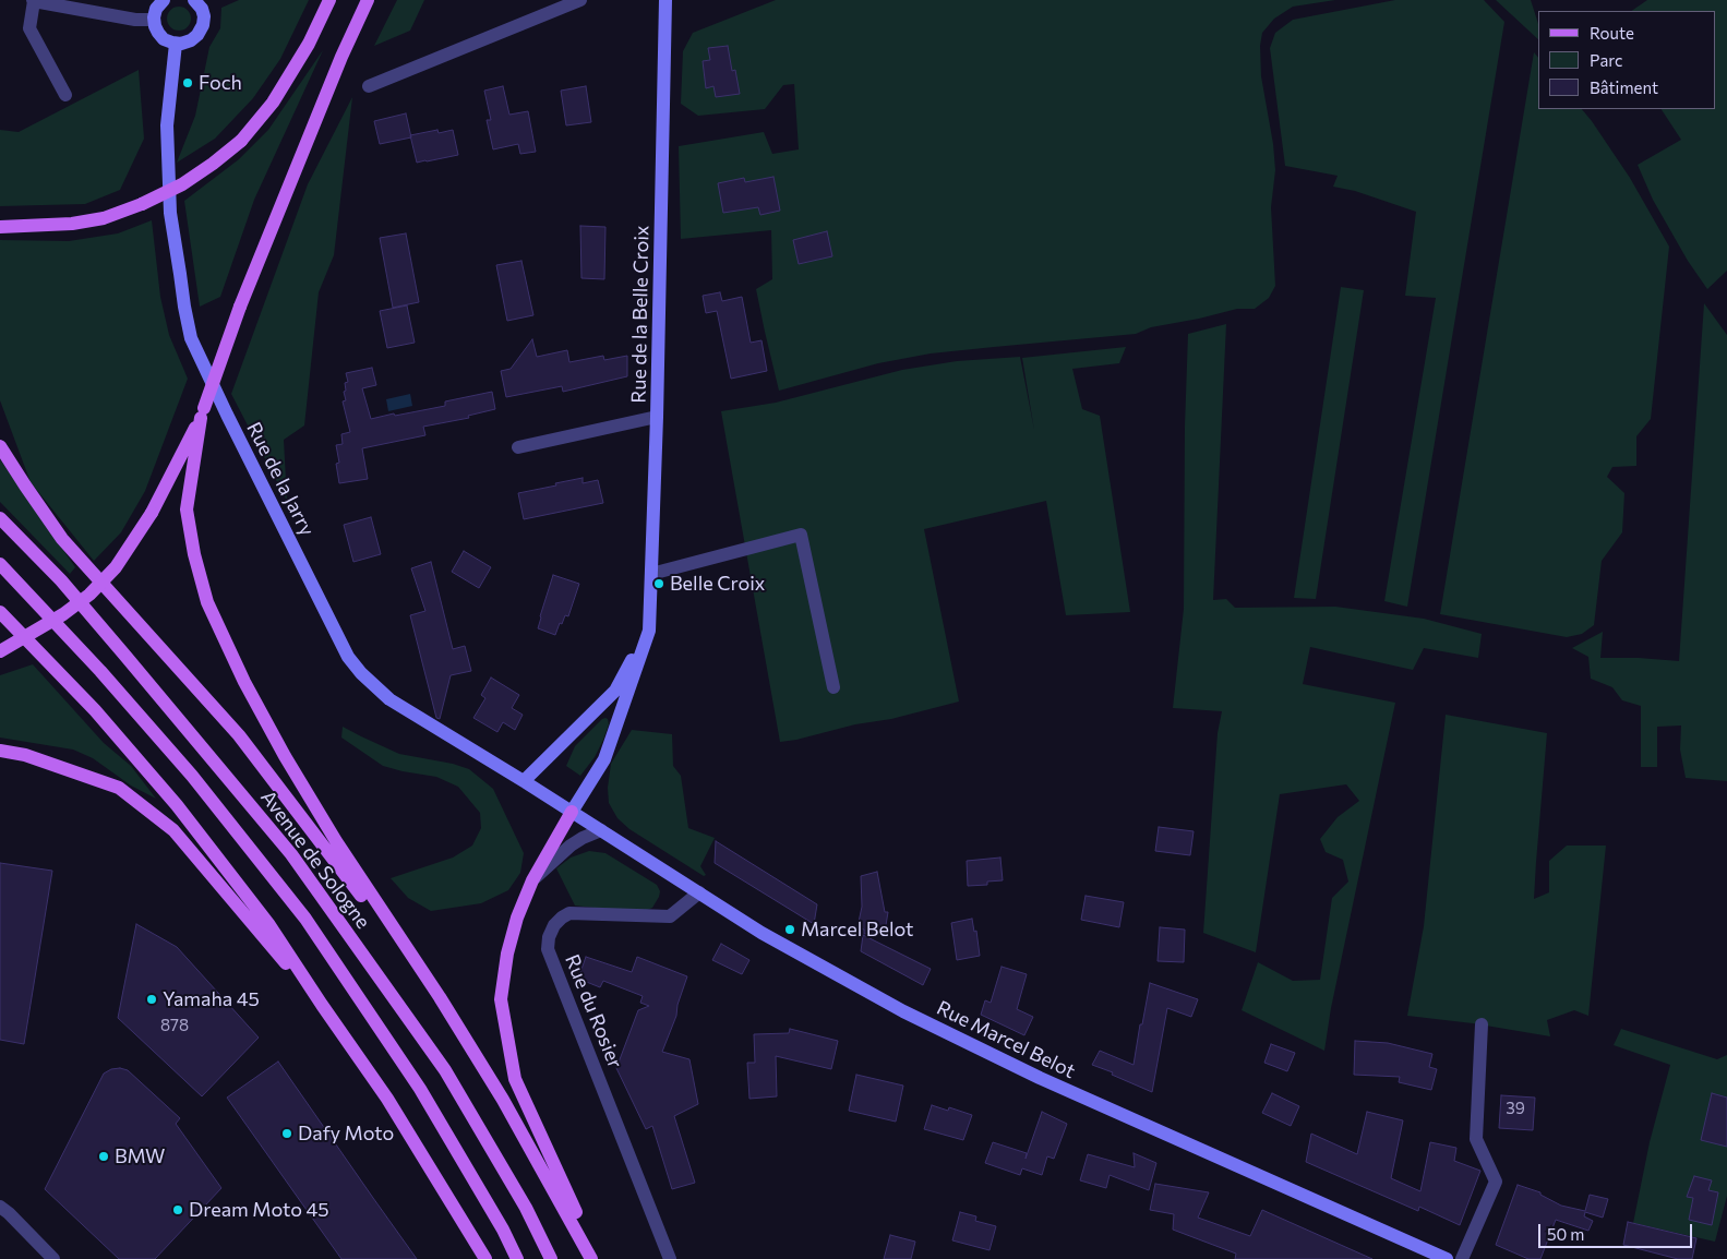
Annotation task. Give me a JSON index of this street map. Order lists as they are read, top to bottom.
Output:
{
  "streets": {
    "main road": [
      "Rue de la Belle Croix",
      "Rue de la Jarry",
      "Avenue de Sologne",
      "Rue Marcel Belot"
    ],
    "street": ["Rue du Rosier"]
  },
  "crossings": [
    ["Rue de la Belle Croix", "Rue de la Jarry"],
    ["Rue de la Belle Croix", "Rue Marcel Belot"],
    ["Rue de la Jarry", "Rue Marcel Belot"],
    ["Rue du Rosier", "Rue Marcel Belot"]
  ],
  "places": [
    "Foch",
    "Belle Croix",
    "Marcel Belot",
    "Yamaha 45",
    "Dafy Moto",
    "BMW",
    "Dream Moto 45"
  ],
  "house_numbers": ["878", "39"],
  "legend": ["Route", "Parc", "Bâtiment"],
  "scale_bar": "50 m"
}
